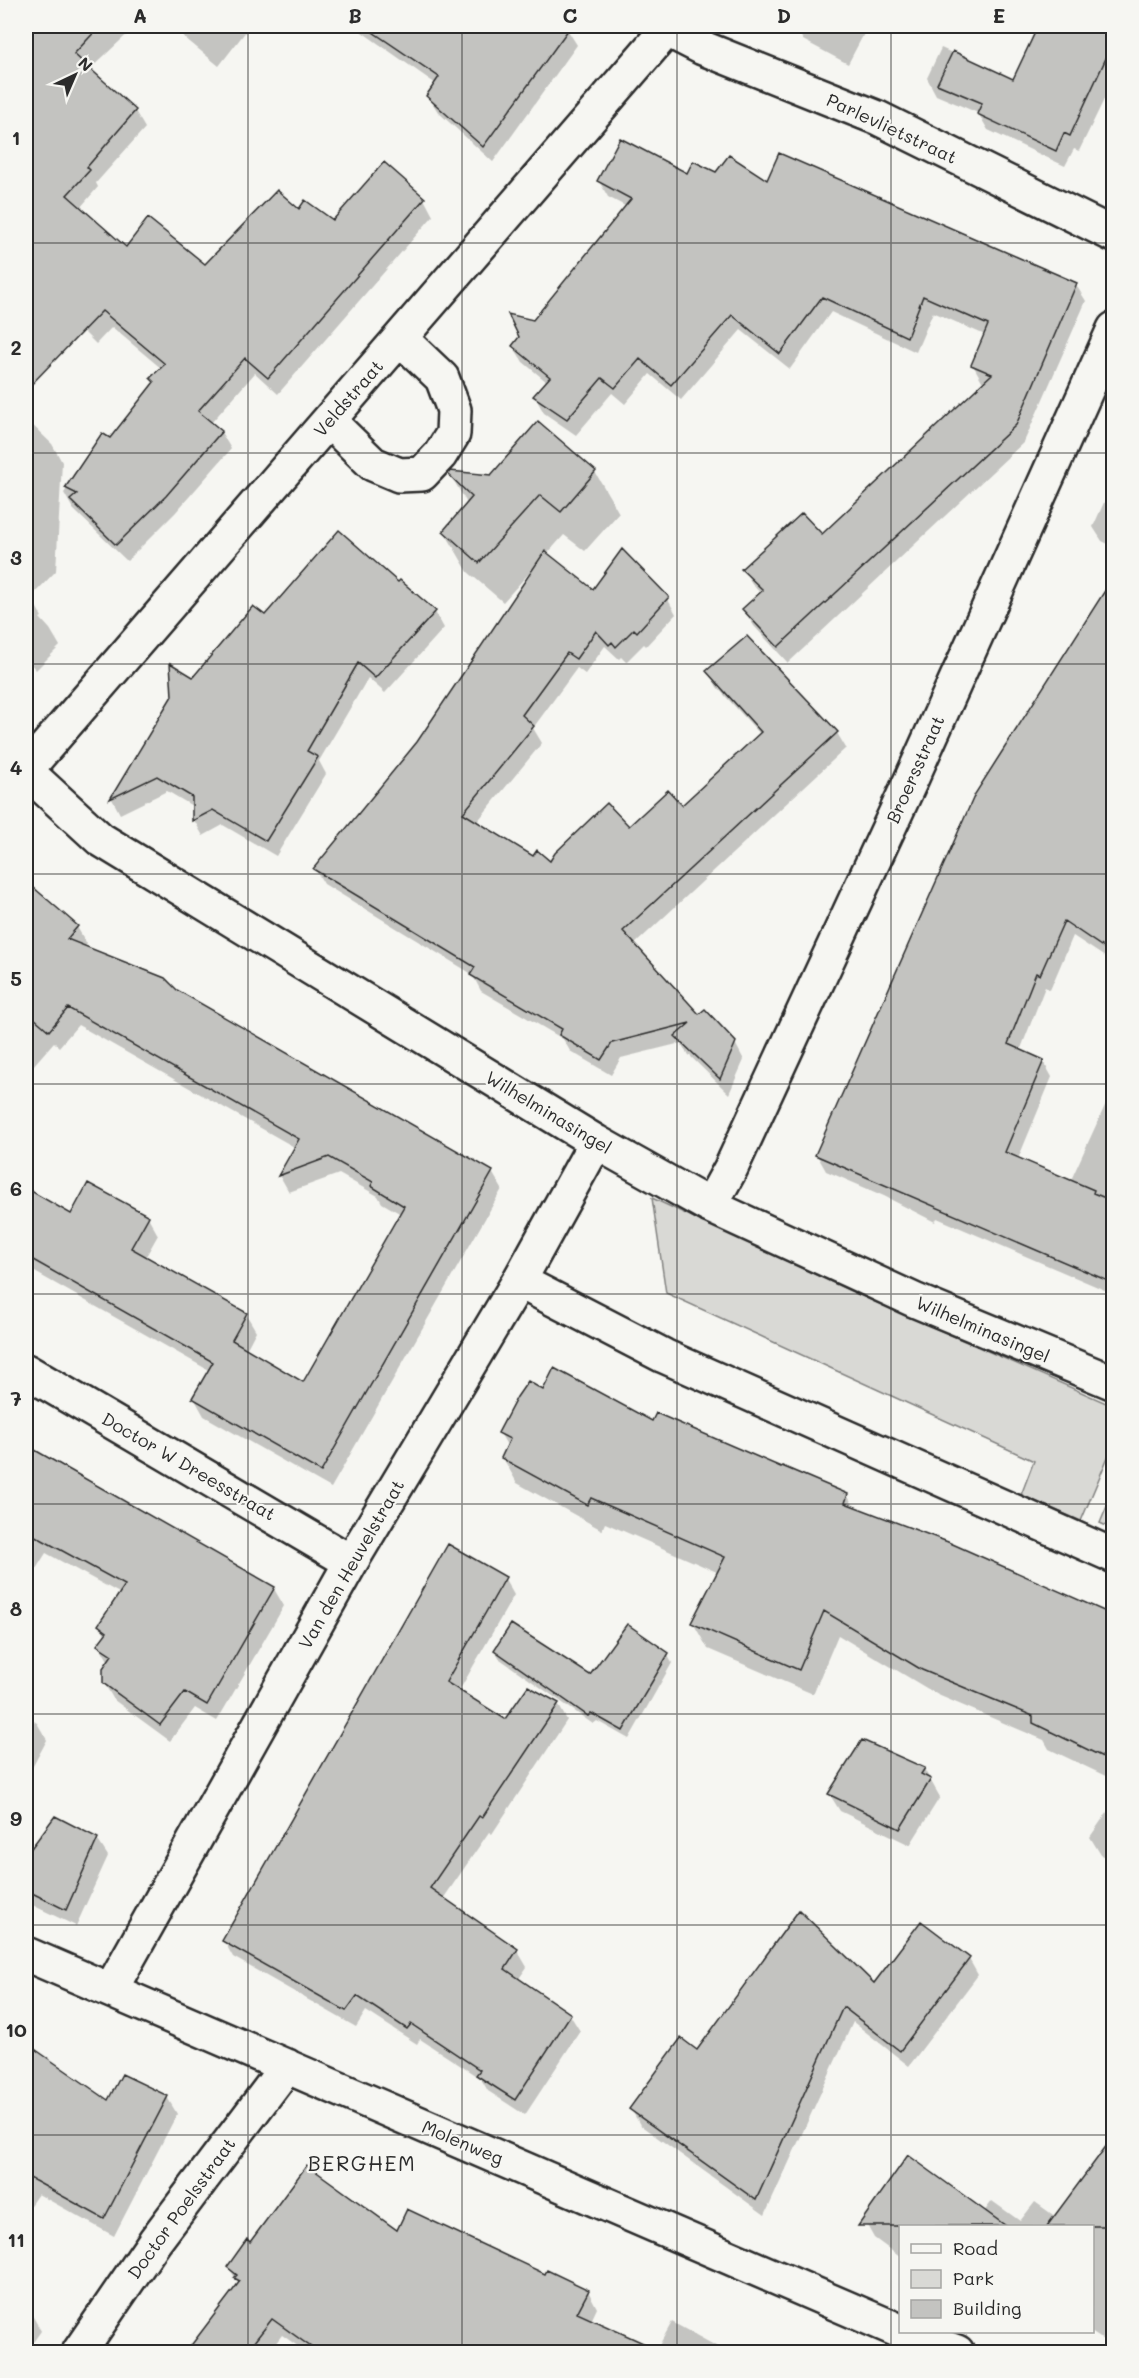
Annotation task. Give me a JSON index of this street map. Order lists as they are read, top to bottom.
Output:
{
  "streets": {
    "street": [
      "Parlevlietstraat",
      "Veldstraat",
      "Broersstraat",
      "Wilhelminasingel",
      "Doctor W Dreesstraat",
      "Van den Heuvelstraat",
      "Molenweg",
      "Doctor Poelsstraat"
    ]
  },
  "crossings": [
    ["Parlevlietstraat", "Veldstraat"],
    ["Veldstraat", "Wilhelminasingel"],
    ["Broersstraat", "Wilhelminasingel"],
    ["Wilhelminasingel", "Van den Heuvelstraat"],
    ["Doctor W Dreesstraat", "Van den Heuvelstraat"],
    ["Van den Heuvelstraat", "Molenweg"],
    ["Molenweg", "Doctor Poelsstraat"]
  ],
  "districts": ["BERGHEM"],
  "legend": ["Road", "Park", "Building"],
  "north": "top right",
  "grid": {
    "columns": [
      "A",
      "B",
      "C",
      "D",
      "E"
    ],
    "rows": [
      "1",
      "2",
      "3",
      "4",
      "5",
      "6",
      "7",
      "8",
      "9",
      "10",
      "11"
    ]
  }
}
